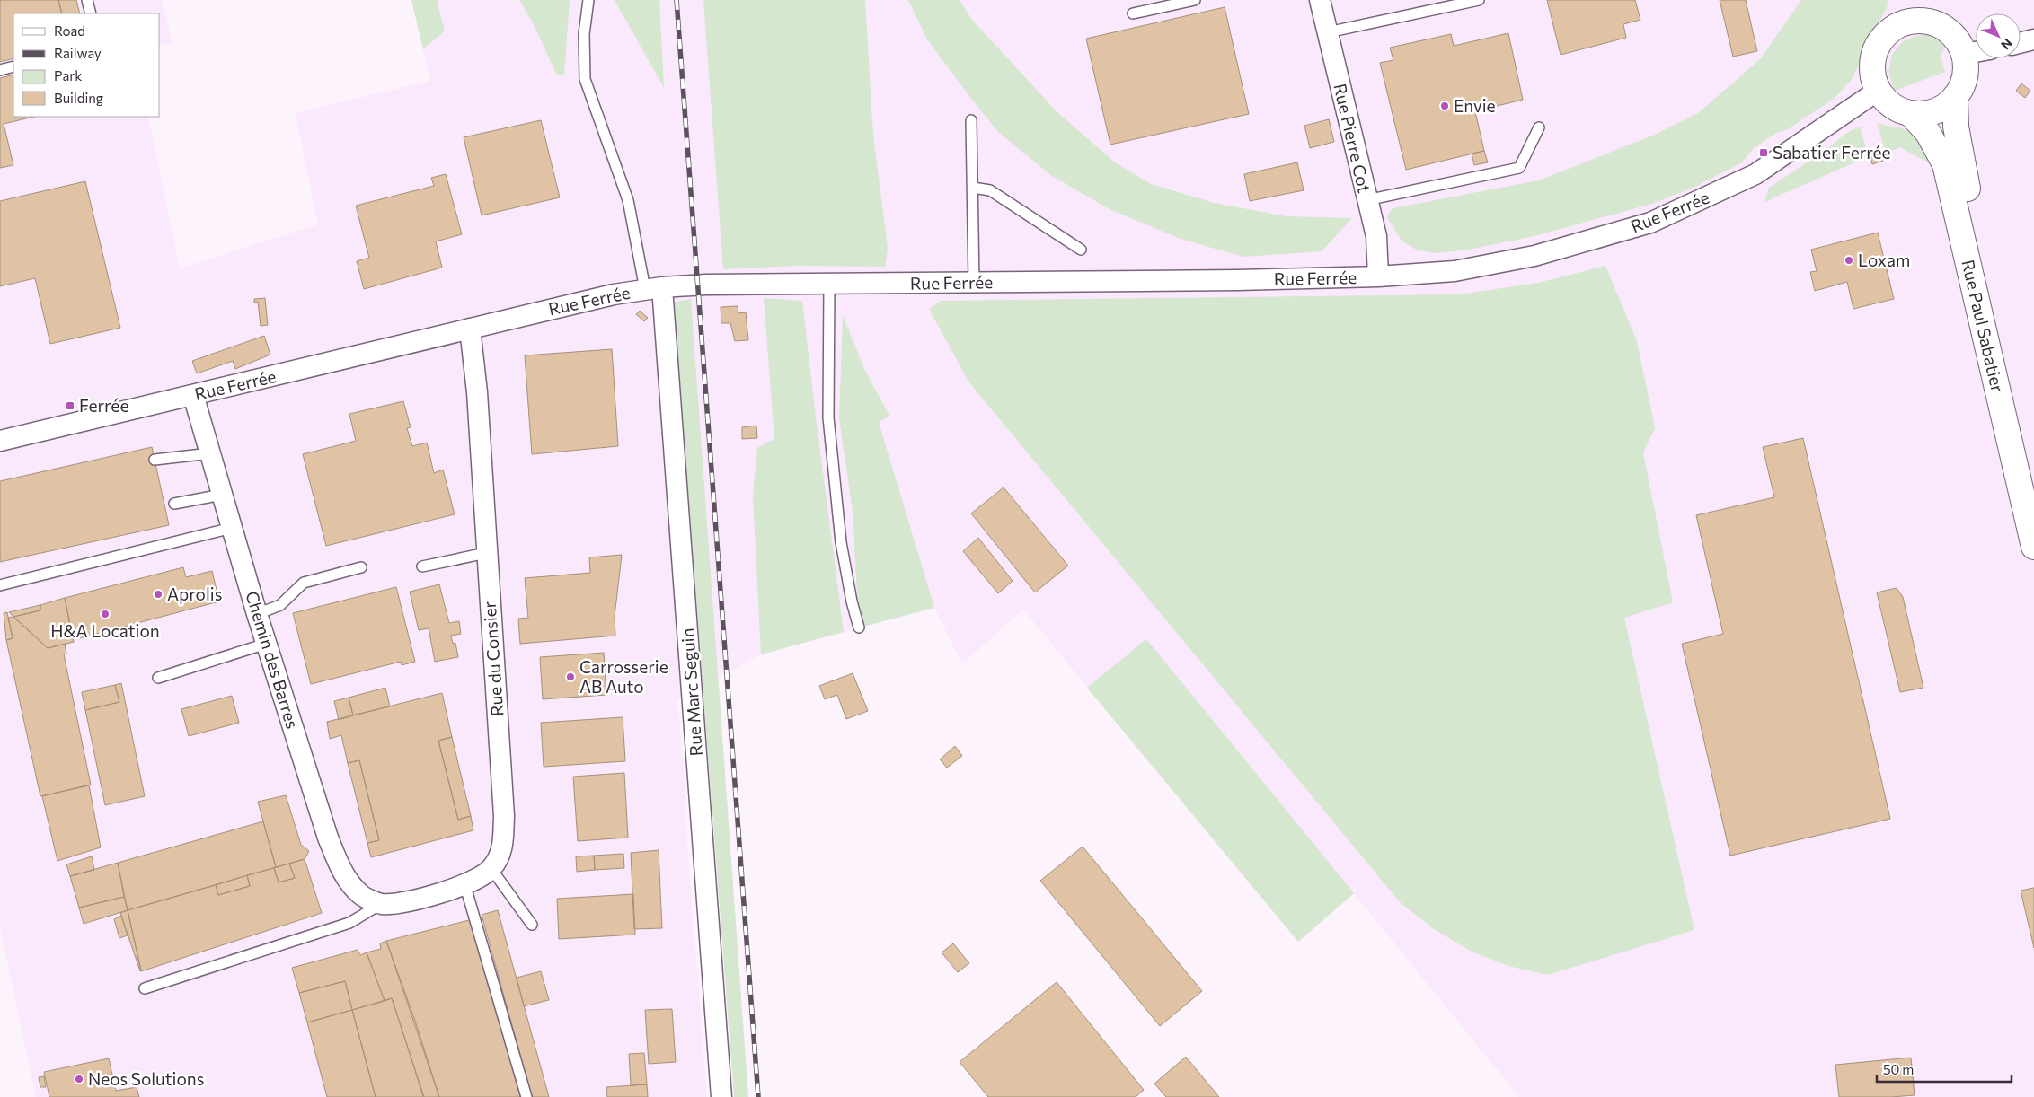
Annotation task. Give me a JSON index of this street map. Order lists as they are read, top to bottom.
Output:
{
  "streets": {
    "main road": ["Rue Paul Sabatier"],
    "street": [
      "Rue Pierre Cot",
      "Rue Ferrée",
      "Rue du Consier",
      "Chemin des Barres",
      "Rue Marc Seguin"
    ]
  },
  "crossings": [
    ["Rue Pierre Cot", "Rue Ferrée"],
    ["Rue Ferrée", "Rue Paul Sabatier"],
    ["Rue Ferrée", "Rue du Consier"],
    ["Rue Ferrée", "Chemin des Barres"],
    ["Rue Ferrée", "Rue Marc Seguin"]
  ],
  "places": {
    "other": [
      "Envie",
      "Loxam",
      "Aprolis",
      "H&A Location",
      "Carrosserie AB Auto",
      "Neos Solutions"
    ],
    "transit": ["Sabatier Ferrée", "Ferrée"]
  },
  "legend": [
    "Road",
    "Railway",
    "Park",
    "Building"
  ],
  "scale_bar": "50 m",
  "north": "bottom right"
}
